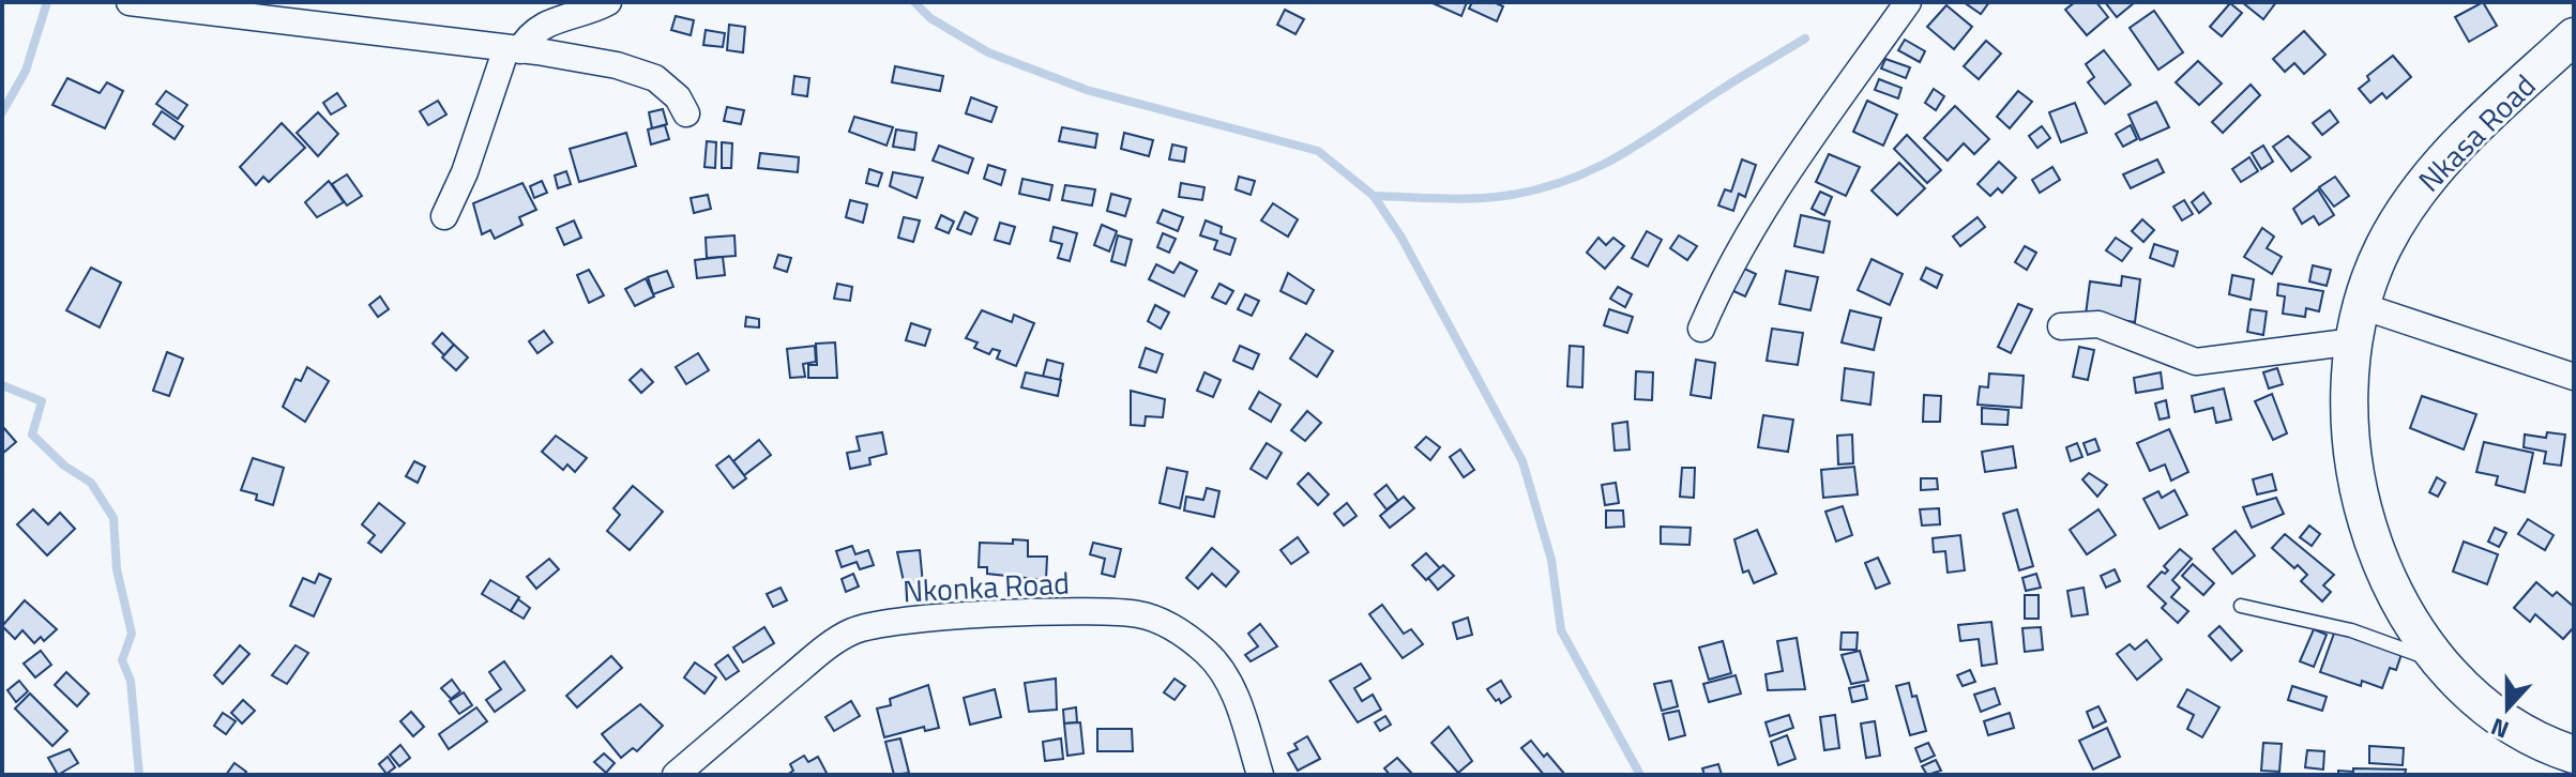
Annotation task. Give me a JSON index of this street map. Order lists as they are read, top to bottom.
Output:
{
  "streets": {
    "street": ["Nkasa Road", "Nkonka Road"]
  },
  "north": "bottom"
}
